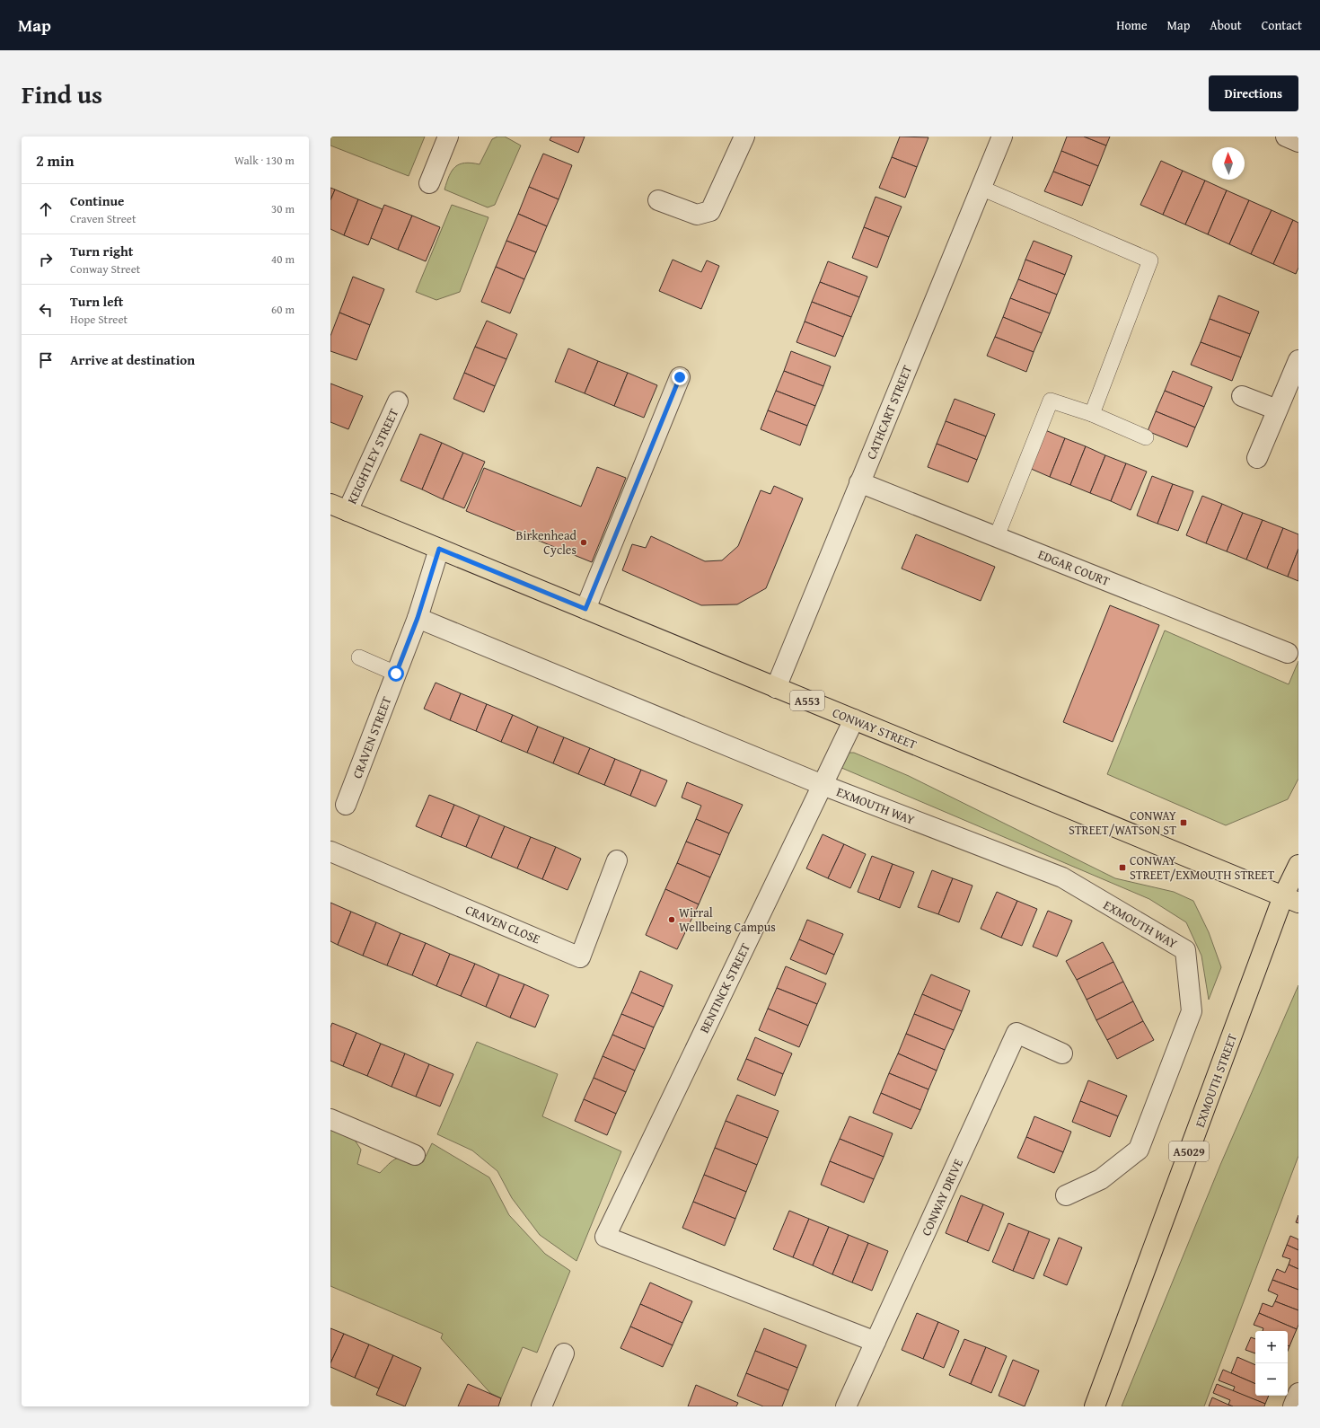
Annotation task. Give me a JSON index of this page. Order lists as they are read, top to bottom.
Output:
{
  "streets": {
    "main road": [
      "A553",
      "CONWAY STREET",
      "EXMOUTH STREET",
      "A5029"
    ],
    "street": [
      "CATHCART STREET",
      "KEIGHTLEY STREET",
      "EDGAR COURT",
      "CRAVEN STREET",
      "EXMOUTH WAY",
      "CRAVEN CLOSE",
      "BENTINCK STREET",
      "CONWAY DRIVE"
    ]
  },
  "crossings": [
    ["CATHCART STREET", "EDGAR COURT"],
    ["CATHCART STREET", "CONWAY STREET"],
    ["KEIGHTLEY STREET", "CONWAY STREET"],
    ["CONWAY STREET", "CRAVEN STREET"],
    ["CONWAY STREET", "BENTINCK STREET"],
    ["CONWAY STREET", "EXMOUTH STREET"],
    ["CONWAY STREET", "A5029"],
    ["EXMOUTH WAY", "BENTINCK STREET"],
    ["BENTINCK STREET", "CONWAY DRIVE"],
    ["EXMOUTH STREET", "A5029"]
  ],
  "places": {
    "other": ["Birkenhead Cycles", "Wirral Wellbeing Campus"],
    "transit": ["CONWAY STREET/WATSON ST", "CONWAY STREET/EXMOUTH STREET"]
  },
  "north": "top",
  "page": {
    "header": "Map",
    "nav": [
      "Home",
      "Map",
      "About",
      "Contact"
    ],
    "title": "Find us",
    "buttons": "Directions",
    "heading": ["2 min", "Walk · 130 m"],
    "list": [
      ["Continue", "Craven Street", "30 m"],
      ["Turn right", "Conway Street", "40 m"],
      ["Turn left", "Hope Street", "60 m"],
      "Arrive at destination"
    ],
    "map_buttons": ["+", "−"]
  }
}
